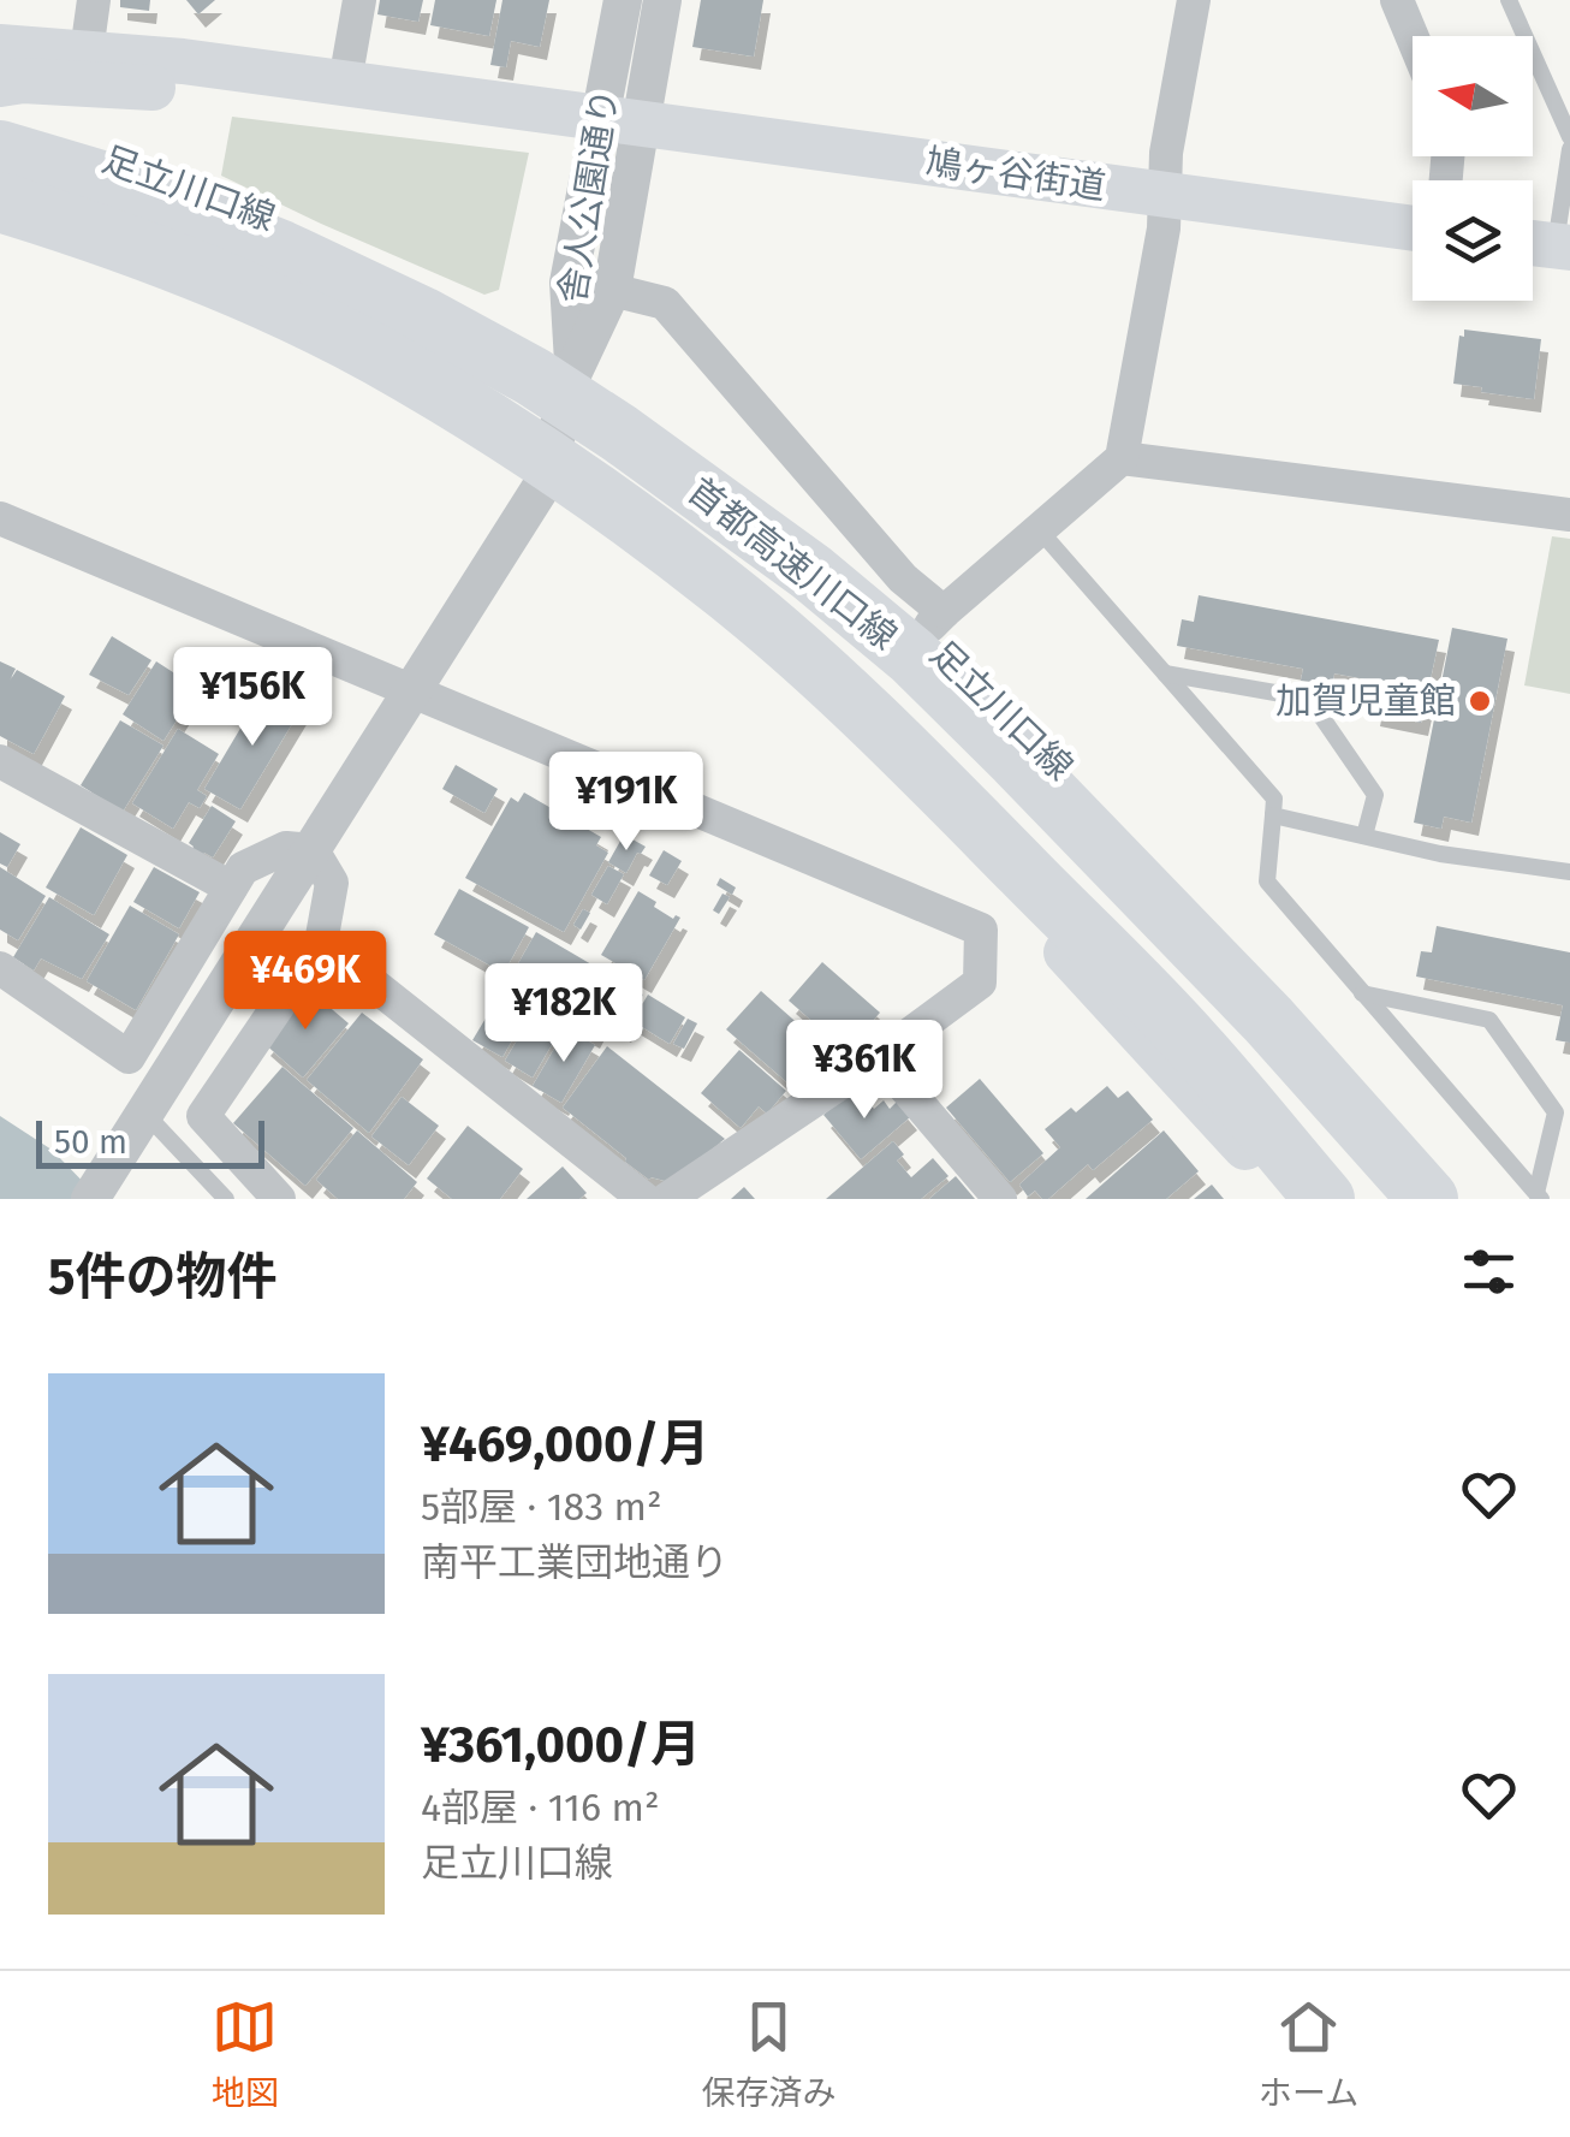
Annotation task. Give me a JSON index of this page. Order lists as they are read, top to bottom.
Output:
{
  "streets": {
    "highway": ["首都高速川口線"],
    "main road": ["鳩ヶ谷街道", "足立川口線"],
    "street": ["舎人公園通り"]
  },
  "crossings": [
    ["鳩ヶ谷街道", "舎人公園通り"],
    ["足立川口線", "舎人公園通り"]
  ],
  "places": ["加賀児童館"],
  "scale_bar": "50 m",
  "north": "left",
  "page": {
    "price": [
      "¥156K",
      "¥191K",
      "¥469K",
      "¥182K",
      "¥361K"
    ],
    "scale": "50 m",
    "heading": "5件の物件",
    "list": [
      {
        "name": "¥469,000/月",
        "note": "5部屋 · 183 m² · 南平工業団地通り"
      },
      {
        "name": "¥361,000/月",
        "note": "4部屋 · 116 m² · 足立川口線"
      }
    ],
    "tabs": ["地図", "保存済み", "ホーム"]
  }
}
